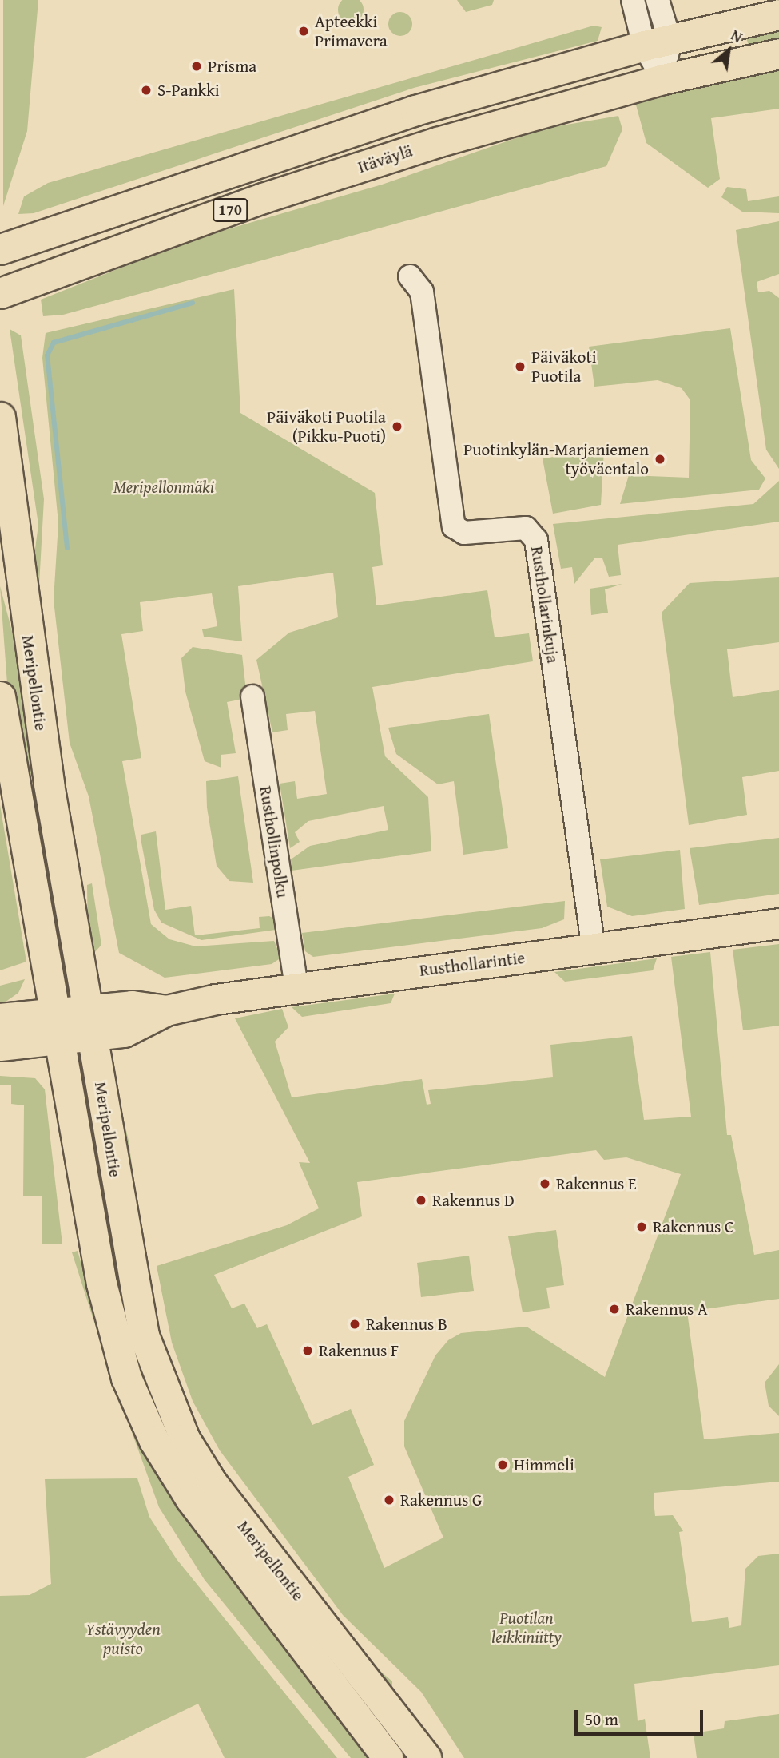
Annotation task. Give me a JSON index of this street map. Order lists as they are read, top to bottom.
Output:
{
  "streets": {
    "main road": [
      "Itäväylä",
      "170",
      "Meripellontie",
      "Rusthollarintie"
    ],
    "street": ["Rusthollarinkuja", "Rusthollinpolku"]
  },
  "crossings": [
    ["Rusthollarinkuja", "Rusthollarintie"],
    ["Meripellontie", "Rusthollarintie"],
    ["Rusthollinpolku", "Rusthollarintie"]
  ],
  "parks": ["Meripellonmäki", "Puotilan leikkiniitty", "Ystävyyden puisto"],
  "places": [
    "Apteekki Primavera",
    "Prisma",
    "S-Pankki",
    "Päiväkoti Puotila",
    "Päiväkoti Puotila (Pikku-Puoti)",
    "Puotinkylän-Marjaniemen työväentalo",
    "Rakennus E",
    "Rakennus D",
    "Rakennus C",
    "Rakennus A",
    "Rakennus B",
    "Rakennus F",
    "Himmeli",
    "Rakennus G"
  ],
  "scale_bar": "50 m",
  "north": "top right"
}
